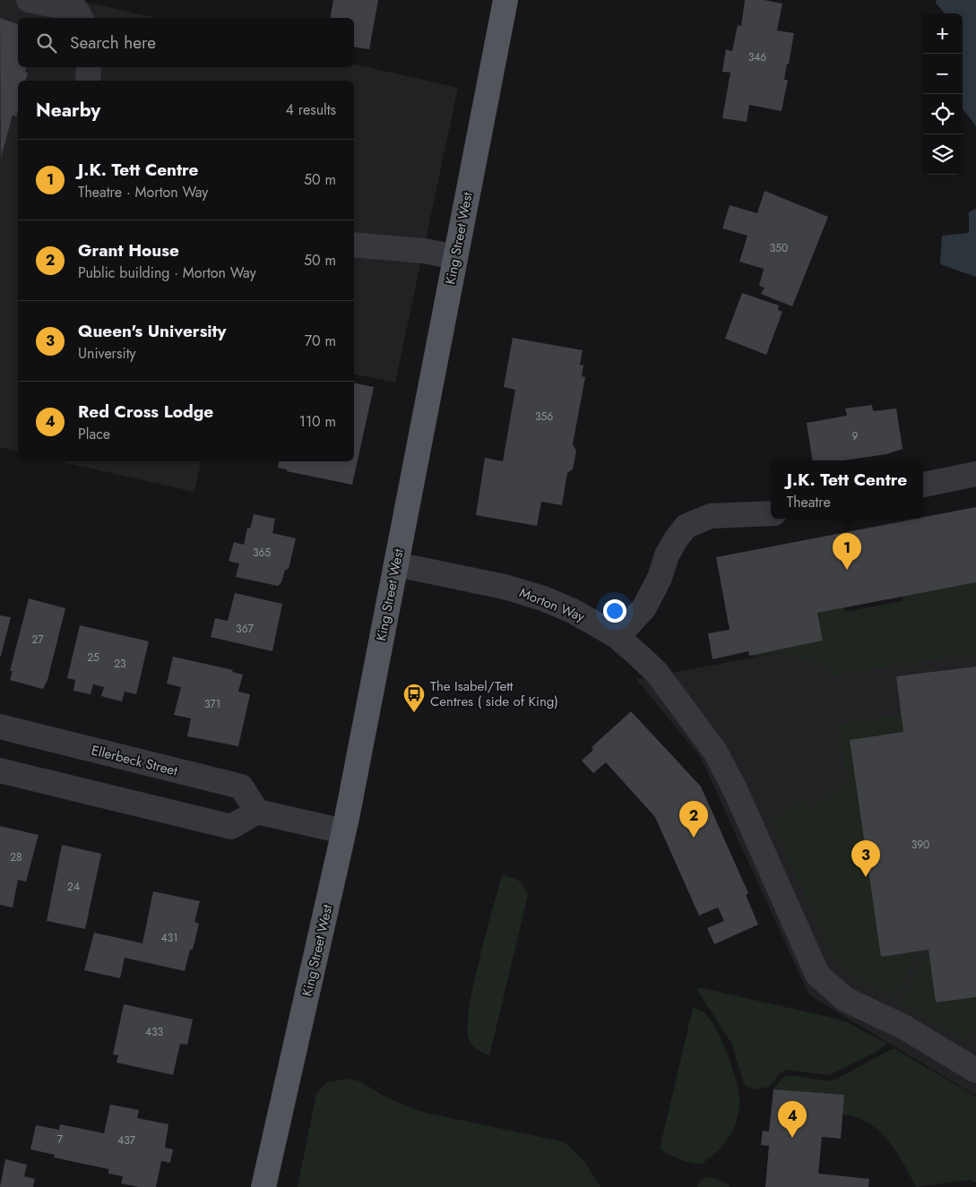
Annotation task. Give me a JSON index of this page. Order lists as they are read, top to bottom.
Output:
{
  "streets": {
    "main road": ["King Street West"],
    "street": ["Morton Way", "Ellerbeck Street"]
  },
  "crossings": [
    ["King Street West", "Morton Way"]
  ],
  "places": {
    "bus stop": ["The Isabel/Tett Centres ( side of King)"]
  },
  "house_numbers": [
    "346",
    "350",
    "356",
    "9",
    "365",
    "367",
    "27",
    "25",
    "23",
    "371",
    "390",
    "28",
    "24",
    "431",
    "433",
    "7",
    "437"
  ],
  "page": {
    "map_buttons": ["+", "−"],
    "search": "Search here",
    "heading": ["Nearby", "4 results"],
    "list": [
      {
        "mark": "1",
        "name": "J.K. Tett Centre",
        "note": "Theatre · Morton Way",
        "value": "50 m"
      },
      {
        "mark": "2",
        "name": "Grant House",
        "note": "Public building · Morton Way",
        "value": "50 m"
      },
      {
        "mark": "3",
        "name": "Queen's University",
        "note": "University",
        "value": "70 m"
      },
      {
        "mark": "4",
        "name": "Red Cross Lodge",
        "note": "Place",
        "value": "110 m"
      }
    ],
    "popup": ["J.K. Tett Centre", "Theatre"],
    "pins": [
      "1",
      "2",
      "3",
      "4"
    ]
  }
}
